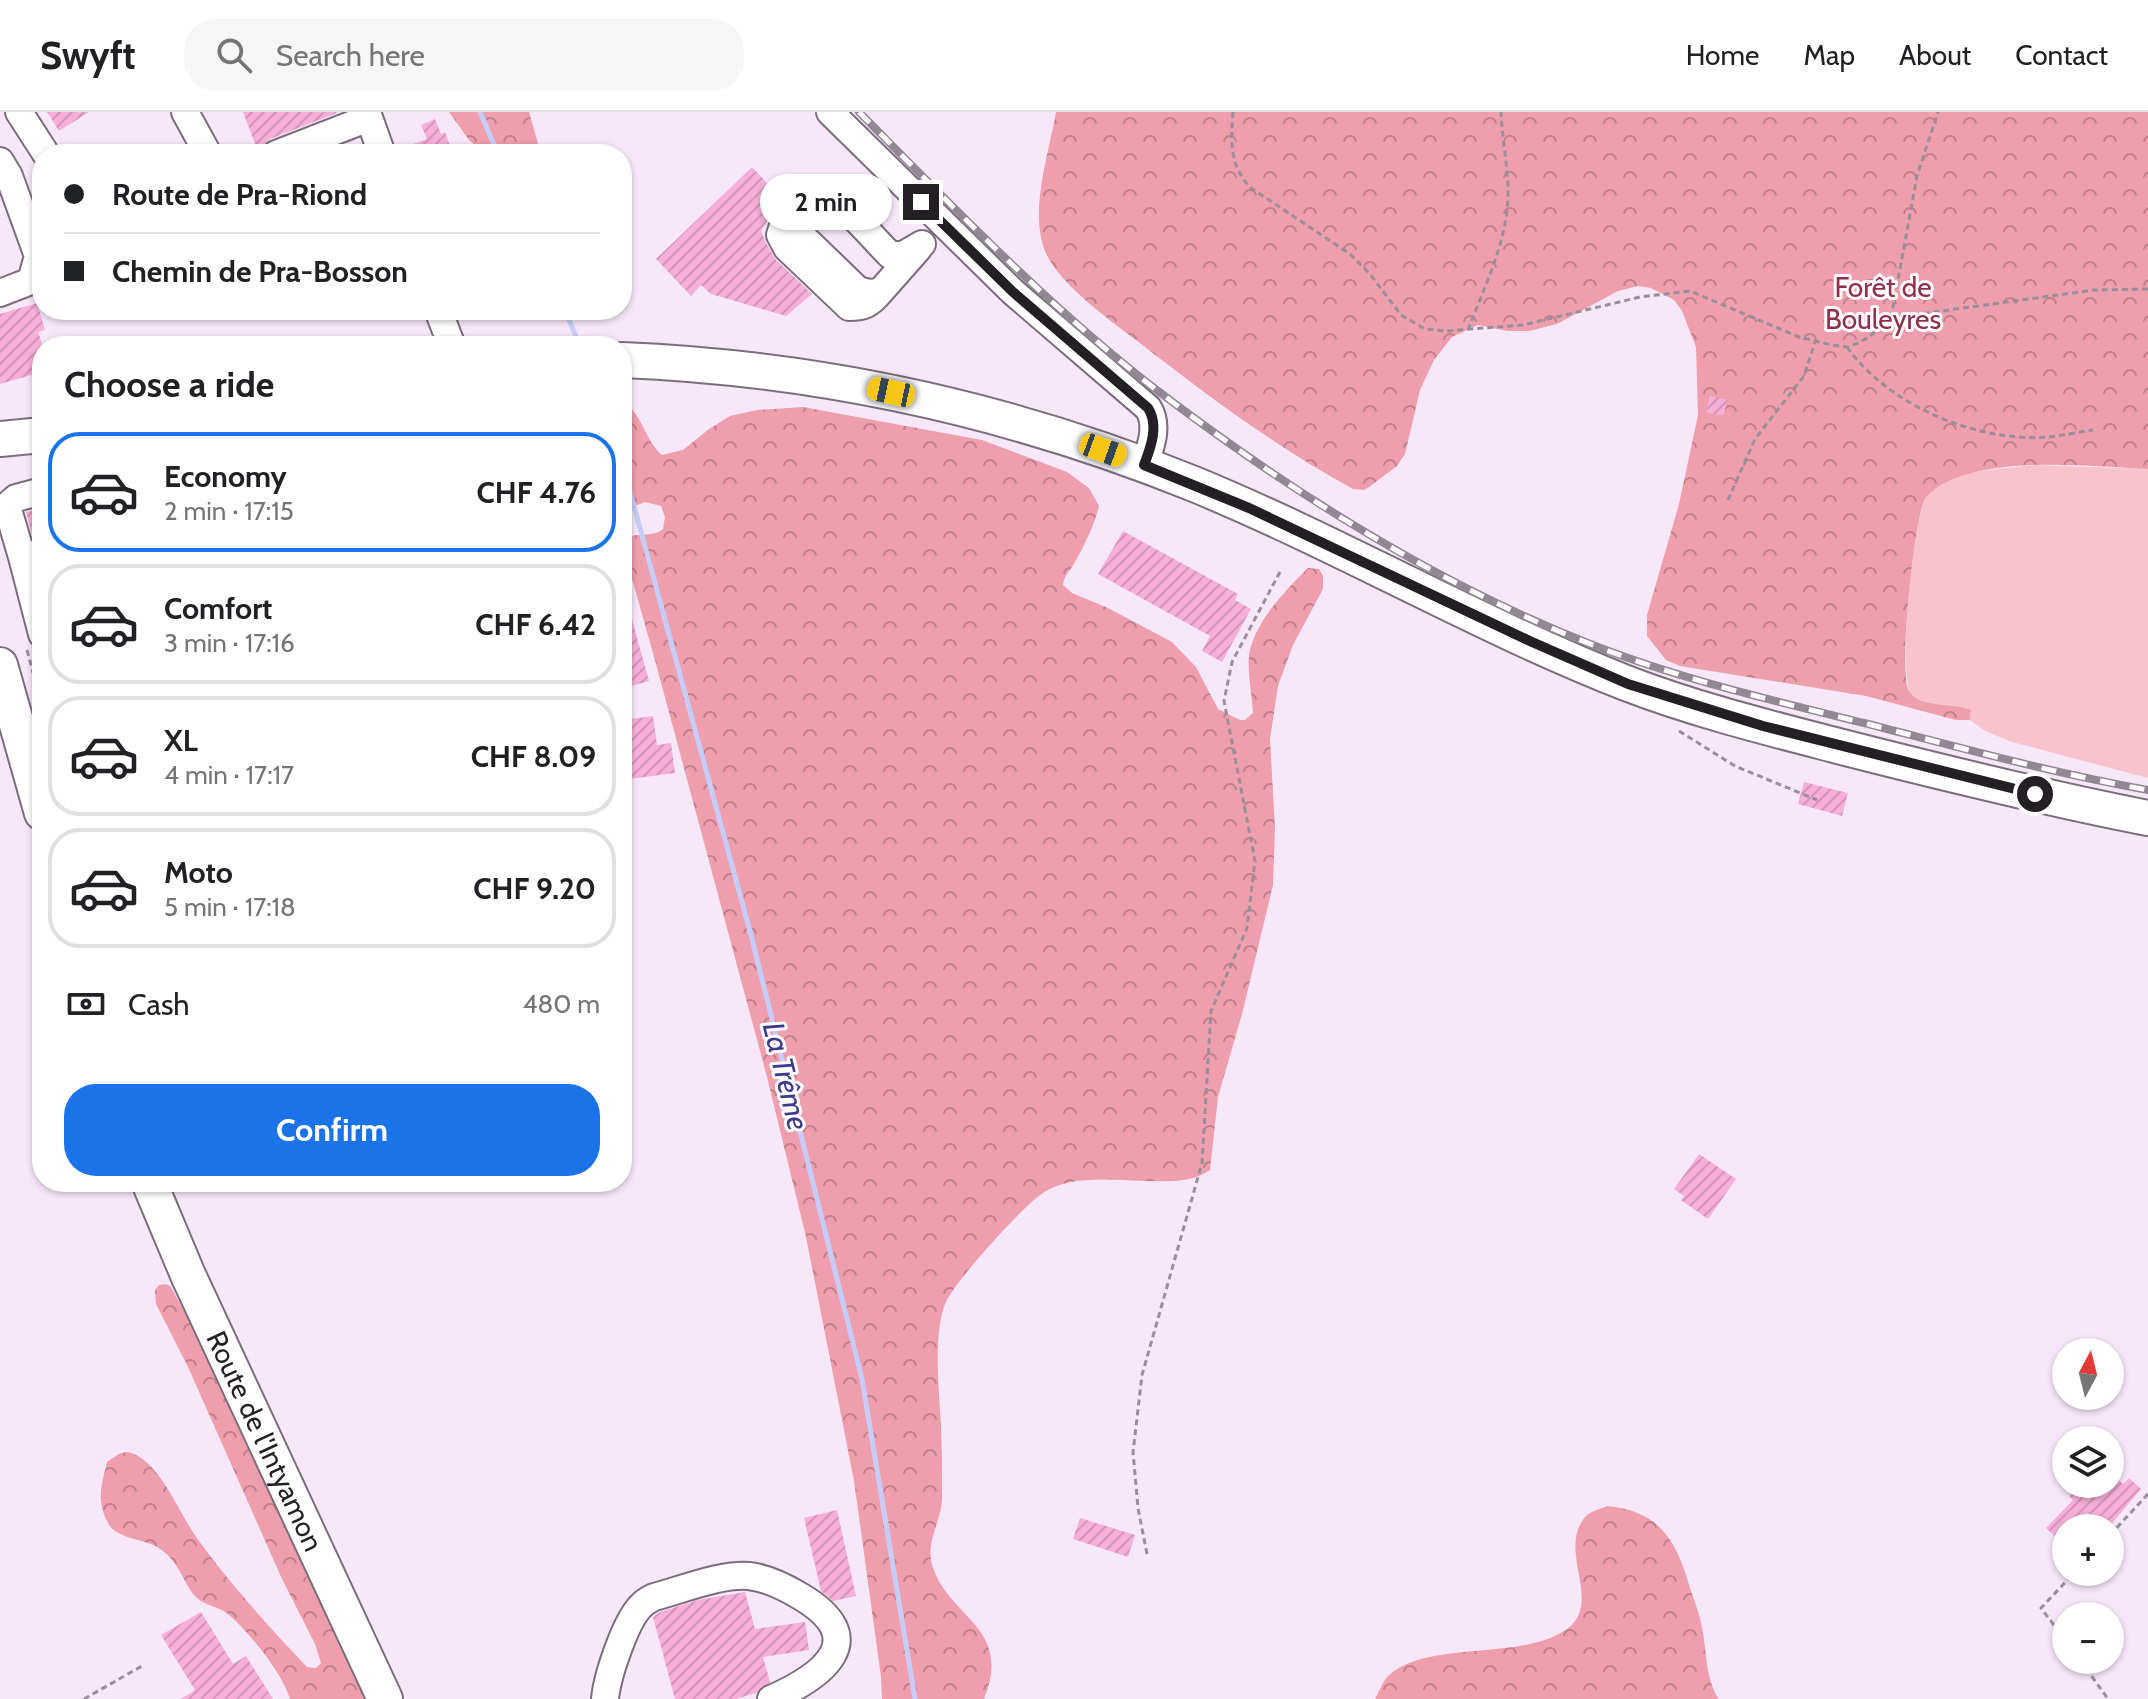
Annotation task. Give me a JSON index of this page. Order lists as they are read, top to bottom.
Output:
{
  "streets": {
    "main road": ["Route de l'Intyamon"]
  },
  "water": ["La Trême"],
  "parks": ["Forêt de Bouleyres"],
  "north": "top",
  "page": {
    "header": "Swyft",
    "search": "Search here",
    "nav": [
      "Home",
      "Map",
      "About",
      "Contact"
    ],
    "banner": ["Route de Pra-Riond", "Chemin de Pra-Bosson"],
    "bubble": "2 min",
    "heading": "Choose a ride",
    "list": [
      {
        "name": "Economy",
        "note": "2 min · 17:15",
        "value": "CHF 4.76"
      },
      {
        "name": "Comfort",
        "note": "3 min · 17:16",
        "value": "CHF 6.42"
      },
      {
        "name": "XL",
        "note": "4 min · 17:17",
        "value": "CHF 8.09"
      },
      {
        "name": "Moto",
        "note": "5 min · 17:18",
        "value": "CHF 9.20"
      }
    ],
    "pay": ["Cash", "480 m"],
    "buttons": "Confirm",
    "map_buttons": ["+", "−"]
  }
}
